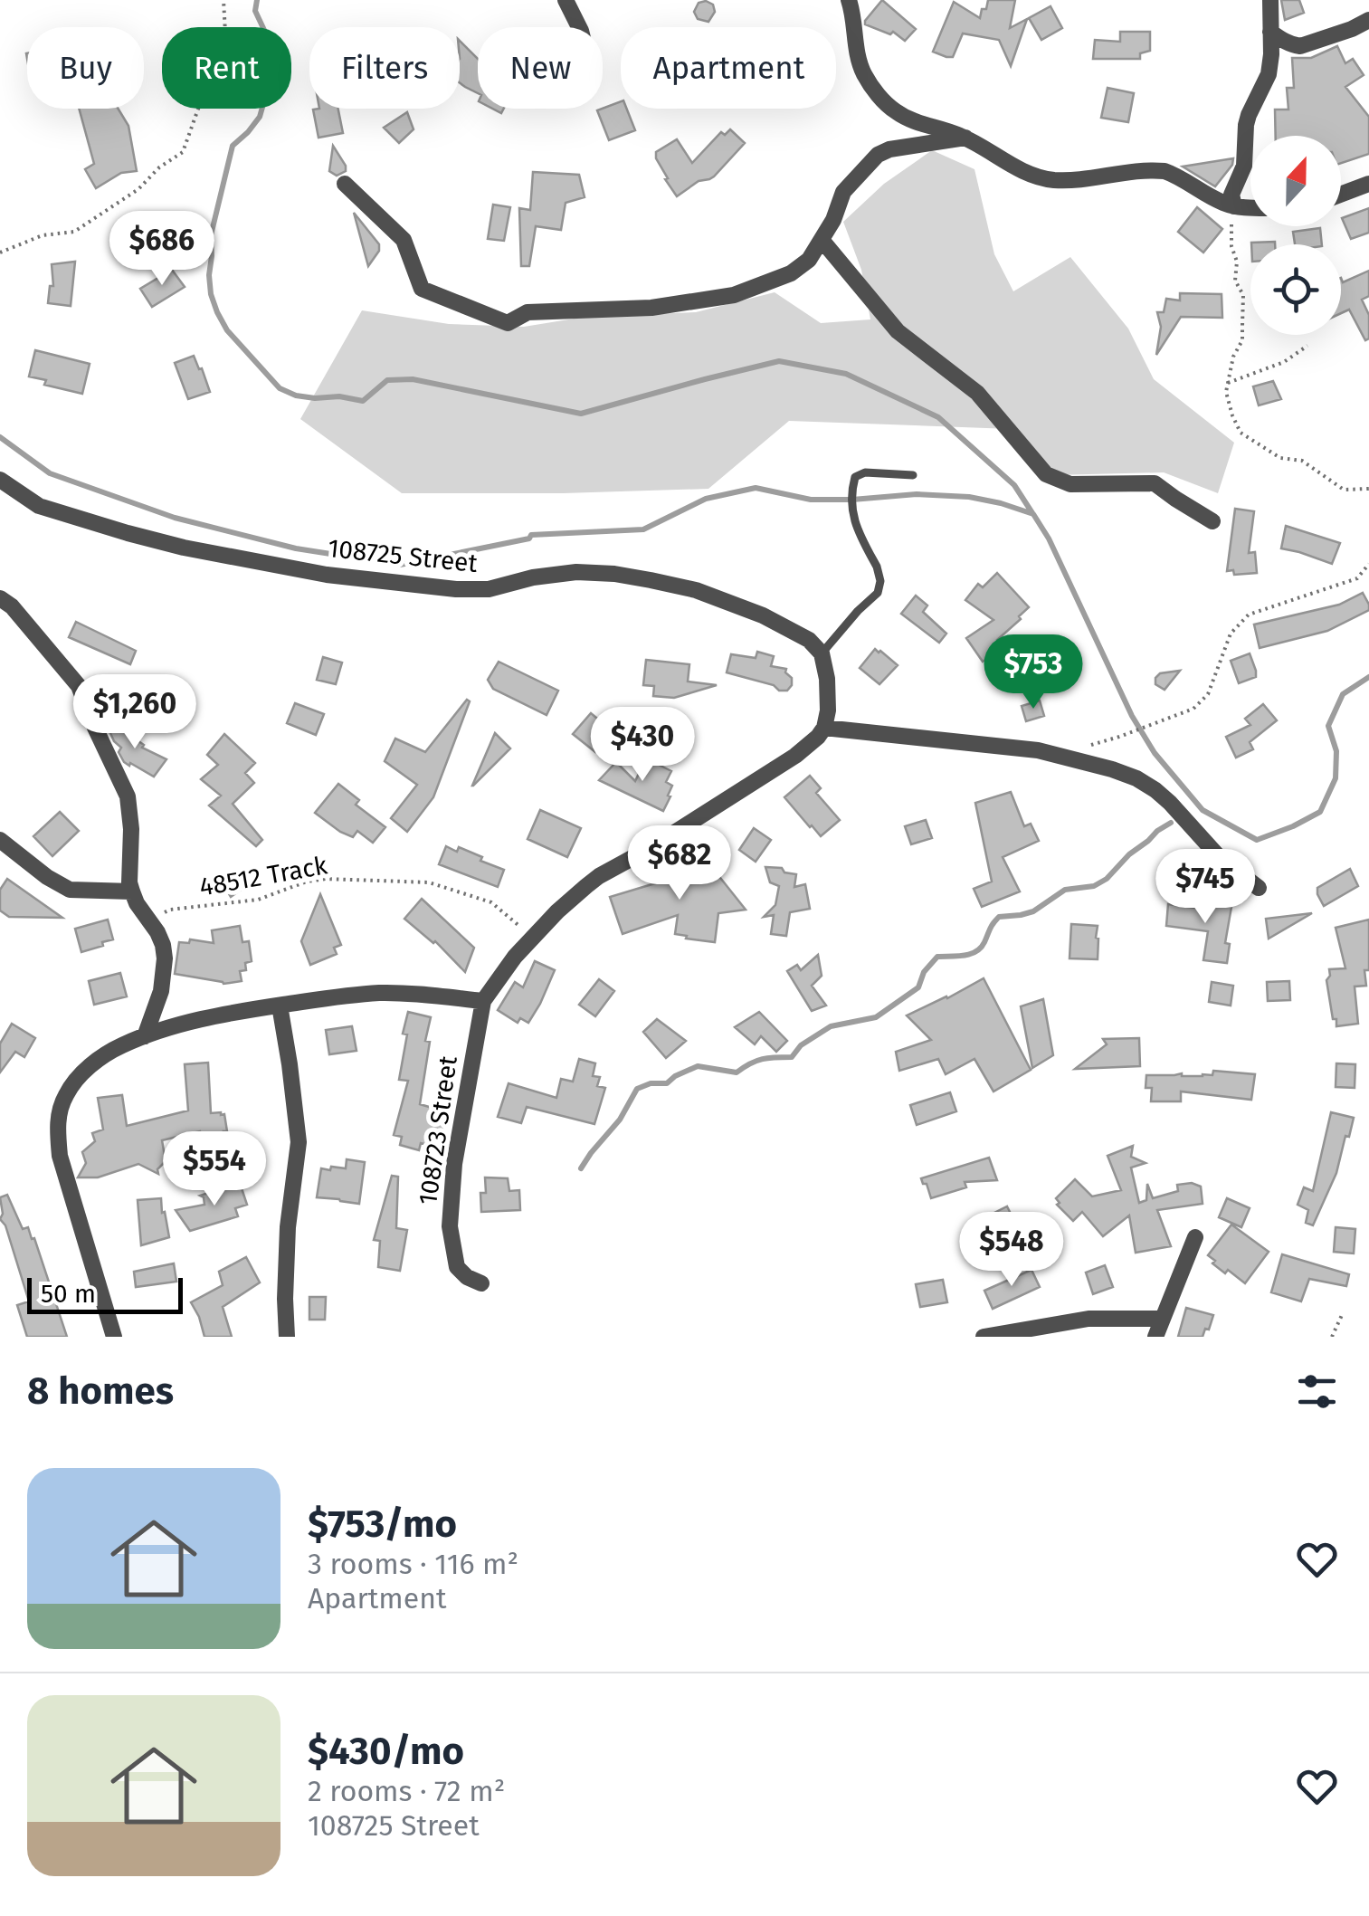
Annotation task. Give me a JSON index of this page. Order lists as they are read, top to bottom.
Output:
{
  "streets": {
    "street": ["108725 Street", "108723 Street"],
    "path": ["48512 Track"]
  },
  "scale_bar": "50 m",
  "north": "top",
  "page": {
    "chip": [
      "Buy",
      "Rent",
      "Filters",
      "New",
      "Apartment"
    ],
    "price": [
      "$686",
      "$753",
      "$1,260",
      "$430",
      "$682",
      "$745",
      "$554",
      "$548"
    ],
    "scale": "50 m",
    "heading": "8 homes",
    "list": [
      {
        "name": "$753/mo",
        "note": "3 rooms · 116 m² · Apartment"
      },
      {
        "name": "$430/mo",
        "note": "2 rooms · 72 m² · 108725 Street"
      }
    ]
  }
}
